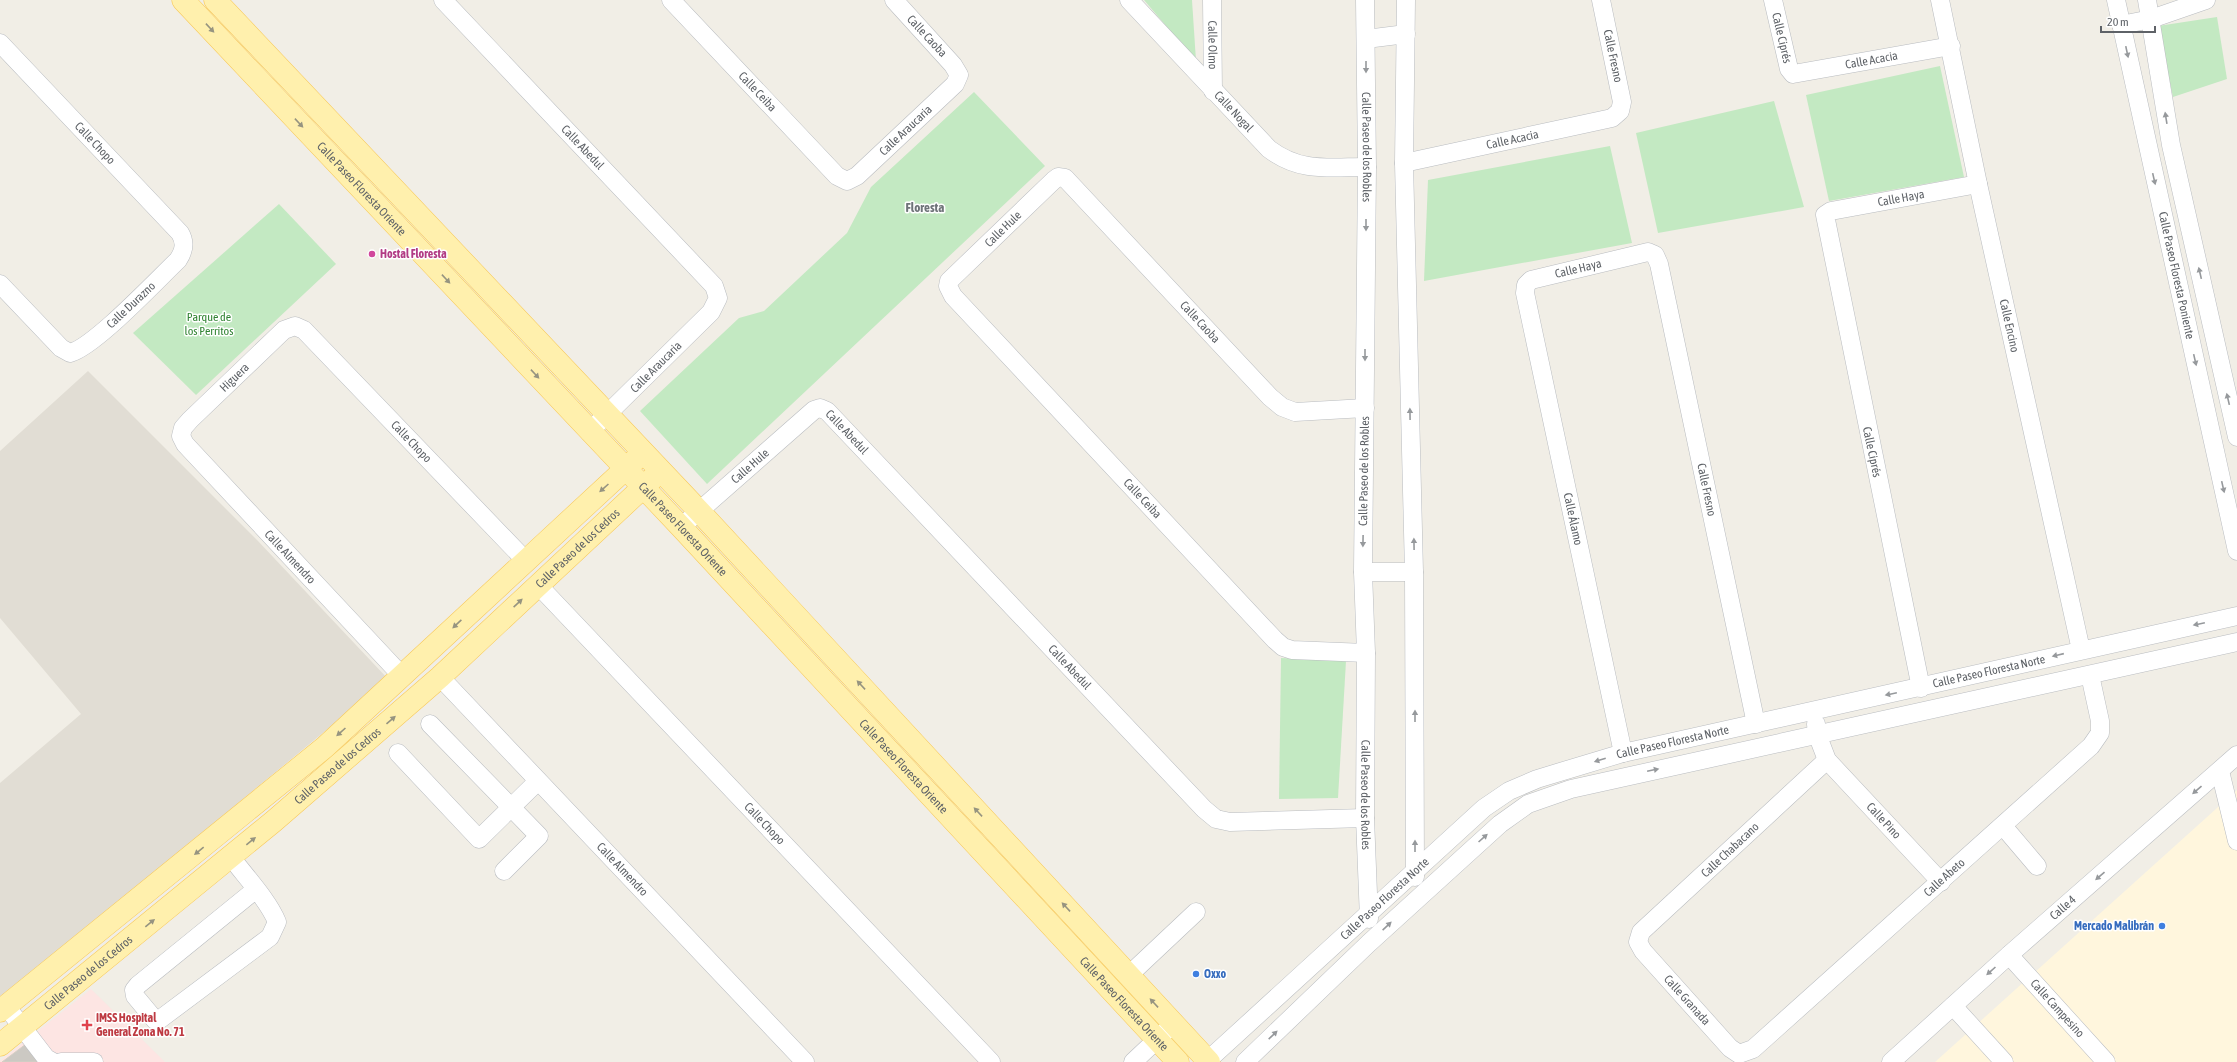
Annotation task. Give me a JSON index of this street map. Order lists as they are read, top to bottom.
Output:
{
  "streets": {
    "main road": ["Calle Paseo Floresta Oriente", "Calle Paseo de los Cedros"],
    "street": [
      "Calle Caoba",
      "Calle Ciprés",
      "Calle Olmo",
      "Calle Fresno",
      "Calle Acacia",
      "Calle Ceiba",
      "Calle Nogal",
      "Calle Araucaria",
      "Calle Chopo",
      "Calle Abedul",
      "Calle Paseo de los Robles",
      "Calle Haya",
      "Calle Hule",
      "Calle Paseo Floresta Poniente",
      "Calle Durazno",
      "Calle Encino",
      "Higuera",
      "Calle Álamo",
      "Calle Almendro",
      "Calle Paseo Floresta Norte",
      "Calle Pino",
      "Calle Chabacano",
      "Calle Abeto",
      "Calle 4",
      "Calle Granada",
      "Calle Campesino"
    ]
  },
  "crossings": [
    ["Calle Caoba", "Calle Araucaria"],
    ["Calle Caoba", "Calle Paseo de los Robles"],
    ["Calle Caoba", "Calle Hule"],
    ["Calle Ciprés", "Calle Acacia"],
    ["Calle Ciprés", "Calle Haya"],
    ["Calle Ciprés", "Calle Paseo Floresta Norte"],
    ["Calle Olmo", "Calle Nogal"],
    ["Calle Fresno", "Calle Acacia"],
    ["Calle Fresno", "Calle Haya"],
    ["Calle Fresno", "Calle Paseo Floresta Norte"],
    ["Calle Acacia", "Calle Encino"],
    ["Calle Ceiba", "Calle Araucaria"],
    ["Calle Ceiba", "Calle Paseo de los Robles"],
    ["Calle Ceiba", "Calle Hule"],
    ["Calle Nogal", "Calle Paseo de los Robles"],
    ["Calle Araucaria", "Calle Abedul"],
    ["Calle Araucaria", "Calle Paseo Floresta Oriente"],
    ["Calle Chopo", "Calle Durazno"],
    ["Calle Chopo", "Higuera"],
    ["Calle Chopo", "Calle Paseo de los Cedros"],
    ["Calle Abedul", "Calle Paseo de los Robles"],
    ["Calle Abedul", "Calle Hule"],
    ["Calle Paseo de los Robles", "Calle Paseo Floresta Norte"],
    ["Calle Paseo Floresta Oriente", "Calle Hule"],
    ["Calle Paseo Floresta Oriente", "Calle Paseo de los Cedros"],
    ["Calle Paseo Floresta Oriente", "Calle Paseo Floresta Norte"],
    ["Calle Haya", "Calle Encino"],
    ["Calle Haya", "Calle Álamo"],
    ["Calle Encino", "Calle Paseo Floresta Norte"],
    ["Higuera", "Calle Almendro"],
    ["Calle Álamo", "Calle Paseo Floresta Norte"],
    ["Calle Paseo de los Cedros", "Calle Almendro"],
    ["Calle Paseo Floresta Norte", "Calle Abeto"],
    ["Calle Pino", "Calle Chabacano"],
    ["Calle Pino", "Calle Abeto"],
    ["Calle Chabacano", "Calle Granada"],
    ["Calle Abeto", "Calle Granada"],
    ["Calle 4", "Calle Campesino"]
  ],
  "one_way": ["Calle 4"],
  "districts": ["Floresta"],
  "parks": ["Parque de los Perritos"],
  "places": {
    "other": ["Hostal Floresta", "Mercado Malibrán", "Oxxo"],
    "health": ["IMSS Hospital General Zona No. 71"]
  },
  "scale_bar": "20 m"
}
